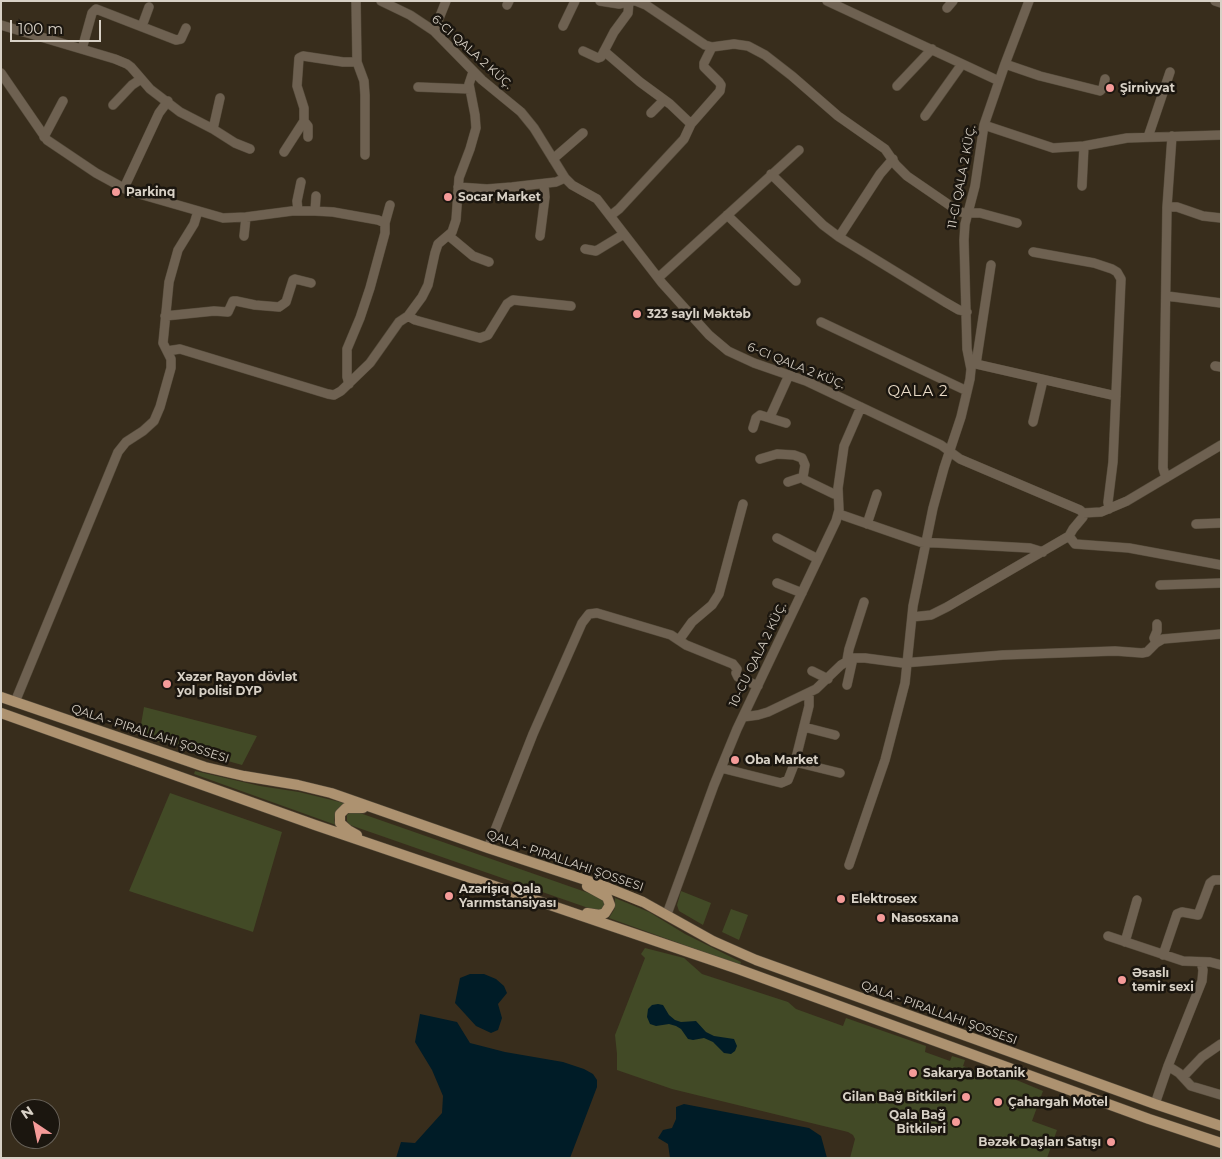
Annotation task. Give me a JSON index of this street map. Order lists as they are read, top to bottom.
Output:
{
  "streets": {
    "street": ["11-CI QALA 2 KÜÇ.", "10-CU QALA 2 KÜÇ."]
  },
  "districts": ["QALA 2"],
  "places": [
    "Şirniyyat",
    "Parkinq",
    "Socar Market",
    "323 saylı Məktəb",
    "Xəzər Rayon dövlət yol polisi DYP",
    "Oba Market",
    "Azərişıq Qala Yarımstansiyası",
    "Elektrosex",
    "Nasosxana",
    "Əsaslı təmir sexi",
    "Sakarya Botanik",
    "Gilan Bağ Bitkiləri",
    "Çahargah Motel",
    "Qala Bağ Bitkiləri",
    "Bəzək Daşları Satışı"
  ],
  "scale_bar": "100 m",
  "north": "top left"
}
